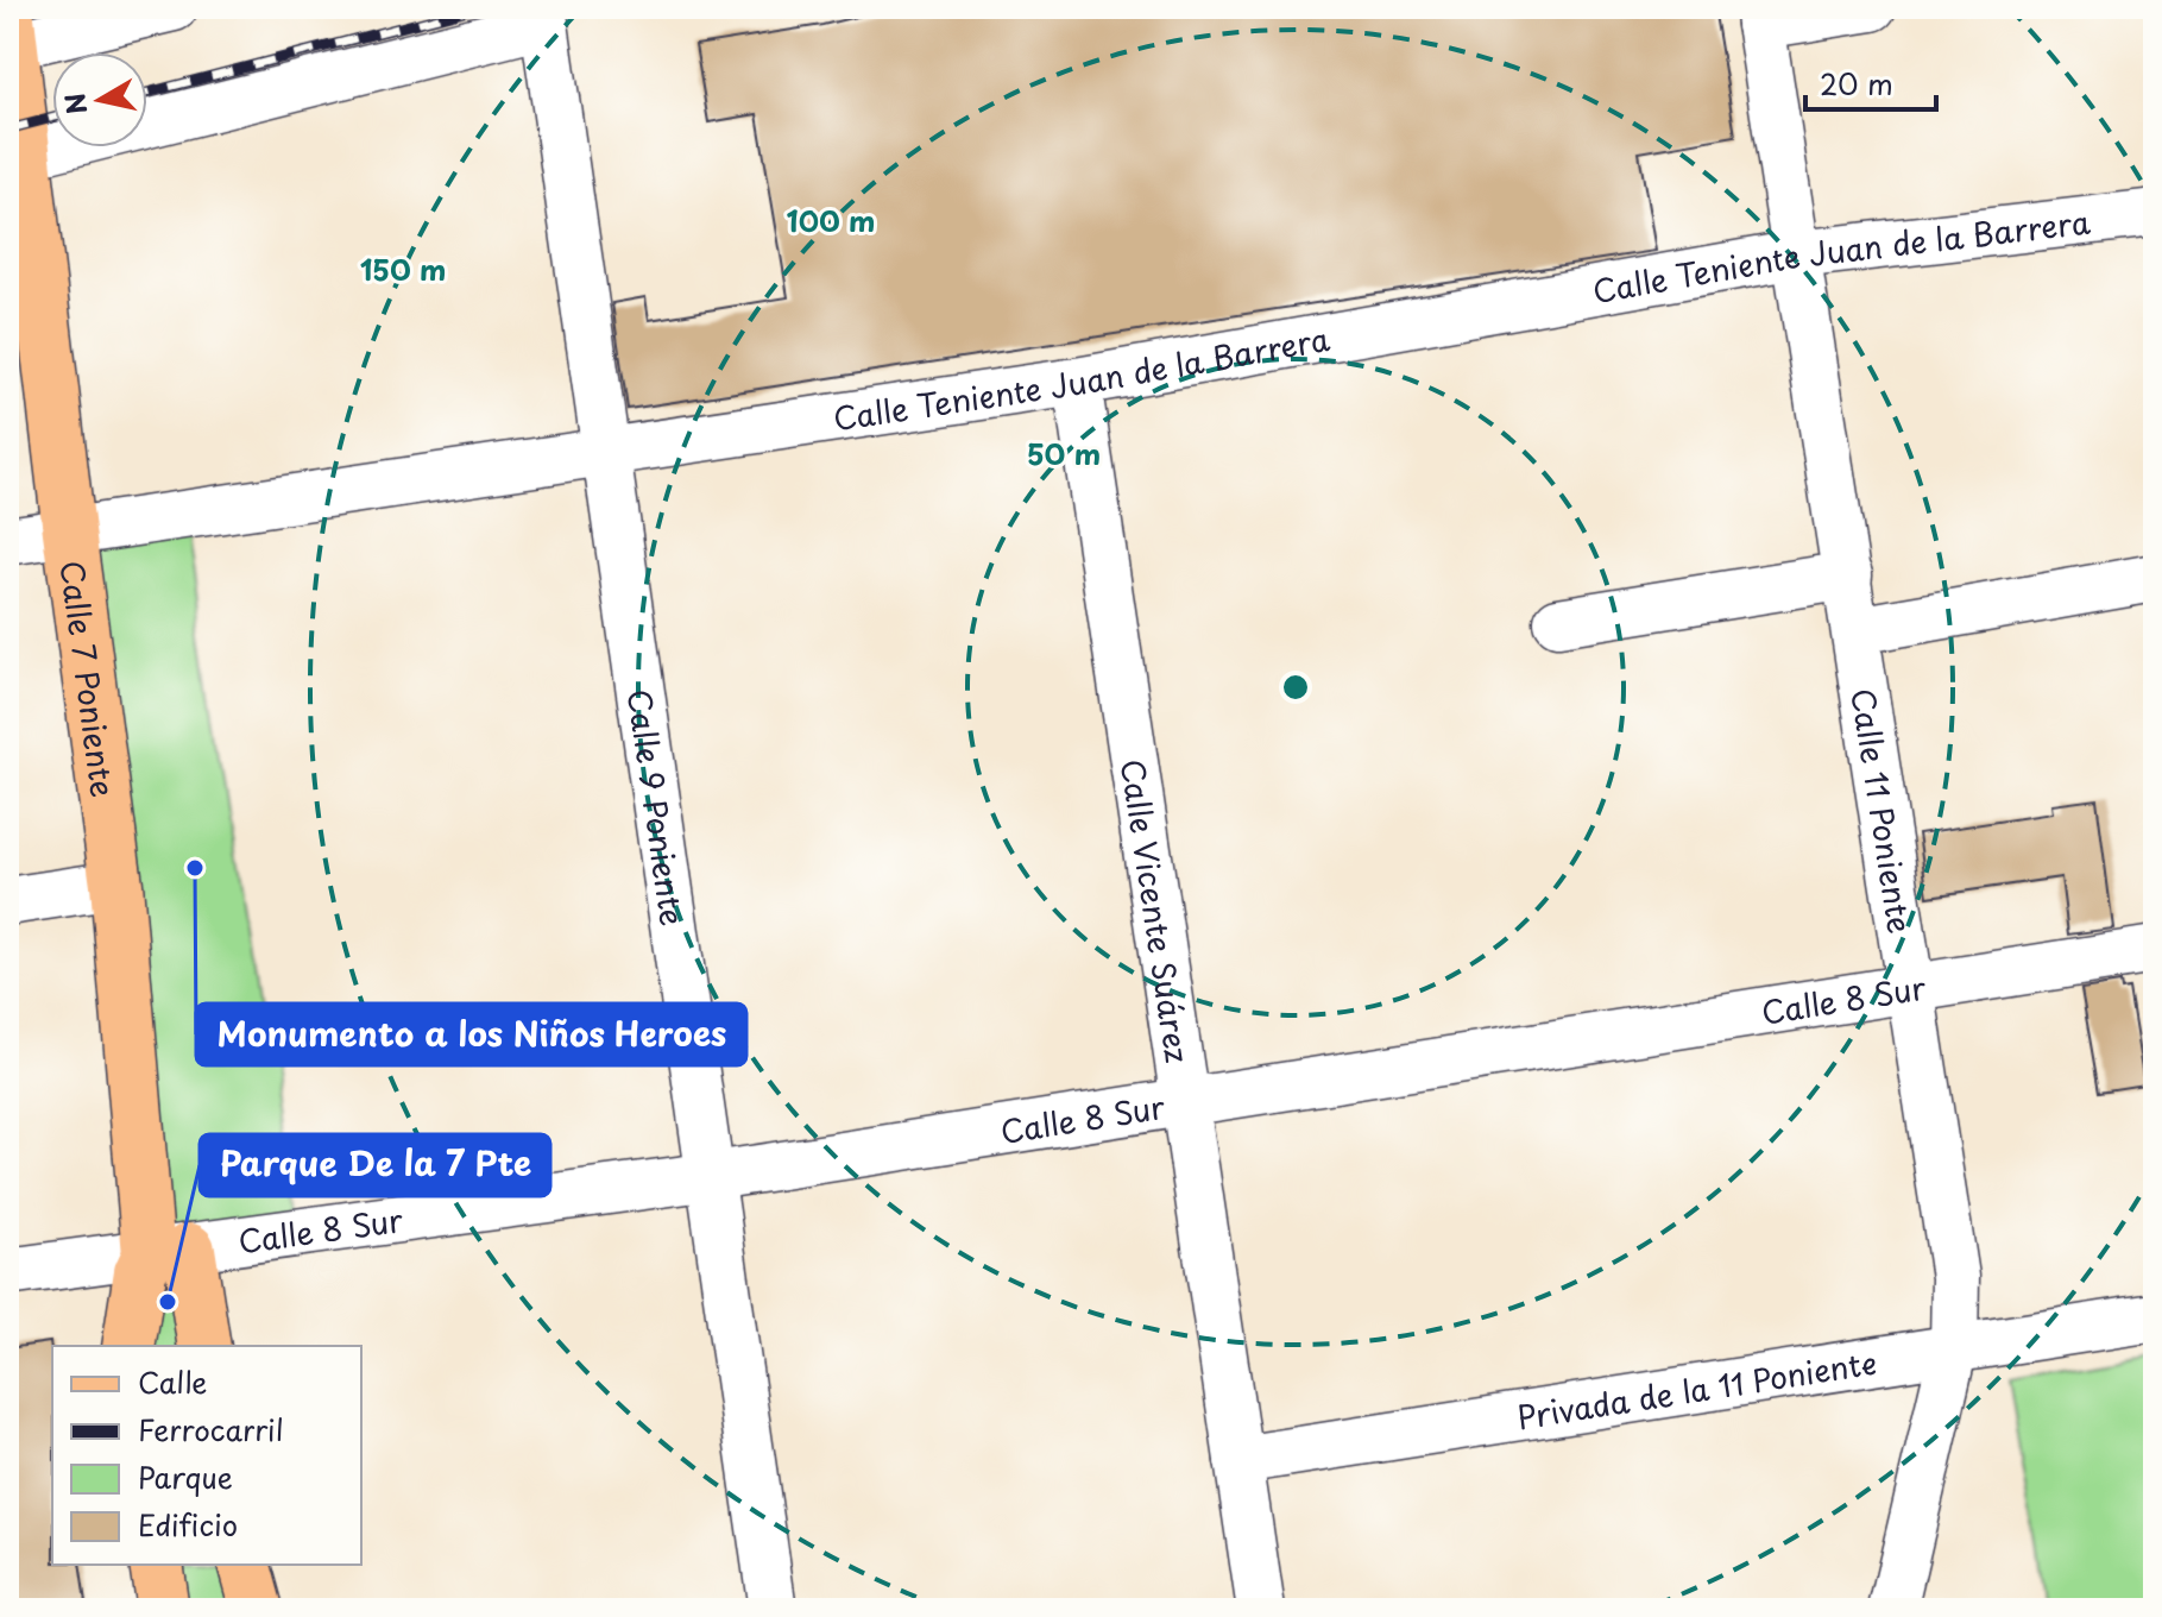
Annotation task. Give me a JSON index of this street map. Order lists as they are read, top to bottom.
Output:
{
  "streets": {
    "main road": ["Calle 7 Poniente"],
    "street": [
      "Calle Teniente Juan de la Barrera",
      "Calle 9 Poniente",
      "Calle 11 Poniente",
      "Calle Vicente Suárez",
      "Calle 8 Sur",
      "Privada de la 11 Poniente"
    ]
  },
  "crossings": [
    ["Calle Teniente Juan de la Barrera", "Calle 7 Poniente"],
    ["Calle Teniente Juan de la Barrera", "Calle 9 Poniente"],
    ["Calle Teniente Juan de la Barrera", "Calle 11 Poniente"],
    ["Calle Teniente Juan de la Barrera", "Calle Vicente Suárez"],
    ["Calle 7 Poniente", "Calle 8 Sur"],
    ["Calle 9 Poniente", "Calle 8 Sur"],
    ["Calle 11 Poniente", "Calle 8 Sur"],
    ["Calle 11 Poniente", "Privada de la 11 Poniente"],
    ["Calle Vicente Suárez", "Calle 8 Sur"],
    ["Calle Vicente Suárez", "Privada de la 11 Poniente"]
  ],
  "places": ["Monumento a los Niños Heroes", "Parque De la 7 Pte"],
  "legend": [
    "Calle",
    "Ferrocarril",
    "Parque",
    "Edificio"
  ],
  "scale_bar": "20 m",
  "north": "left",
  "rings": ["100 m", "150 m", "50 m"]
}
